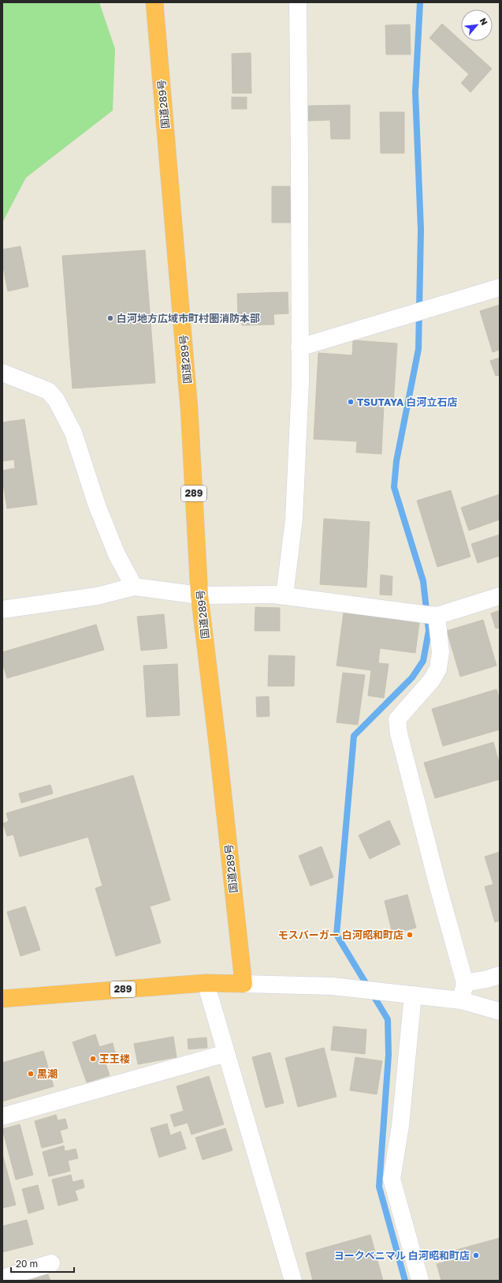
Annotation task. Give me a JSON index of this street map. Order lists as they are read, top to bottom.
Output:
{
  "streets": {
    "highway": ["国道289号", "289"]
  },
  "crossings": [
    ["国道289号", "289"]
  ],
  "places": [
    "白河地方広域市町村圏消防本部",
    "TSUTAYA 白河立石店",
    "モスバーガー 白河昭和町店",
    "王王楼",
    "黒潮",
    "ヨークベニマル 白河昭和町店"
  ],
  "scale_bar": "20 m",
  "north": "top right"
}
